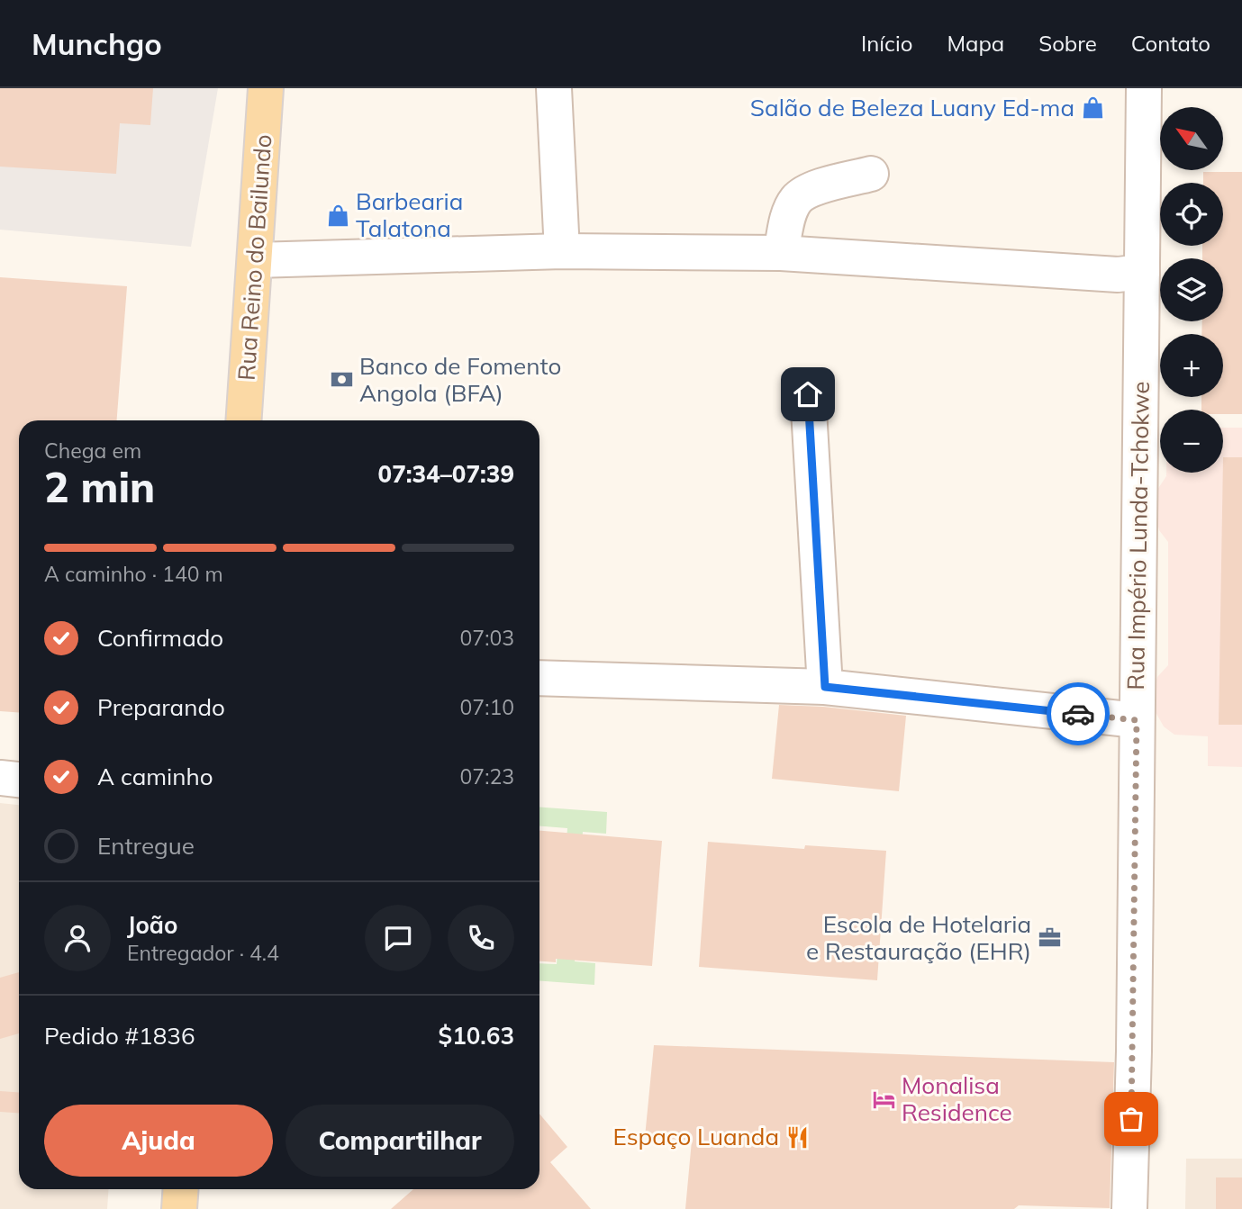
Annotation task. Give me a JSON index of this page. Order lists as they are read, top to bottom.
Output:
{
  "streets": {
    "main road": ["Rua Reino do Bailundo"],
    "street": ["Rua Império Lunda-Tchokwe"]
  },
  "places": {
    "shop": ["Salão de Beleza Luany Ed-ma", "Barbearia Talatona"],
    "bank": ["Banco de Fomento Angola (BFA)"],
    "office": ["Escola de Hotelaria e Restauração (EHR)"],
    "hotel": ["Monalisa Residence"],
    "restaurant": ["Espaço Luanda"]
  },
  "north": "top left",
  "page": {
    "header": "Munchgo",
    "nav": [
      "Início",
      "Mapa",
      "Sobre",
      "Contato"
    ],
    "map_buttons": ["+", "−"],
    "heading": ["2 min", "Chega em", "07:34–07:39"],
    "panel": [
      "João",
      "Entregador · 4.4",
      "Pedido #1836",
      "$10.63"
    ],
    "bar": "A caminho · 140 m",
    "list": [
      ["Confirmado", "07:03"],
      ["Preparando", "07:10"],
      ["A caminho", "07:23"],
      "Entregue"
    ],
    "buttons": ["Ajuda", "Compartilhar"]
  }
}
